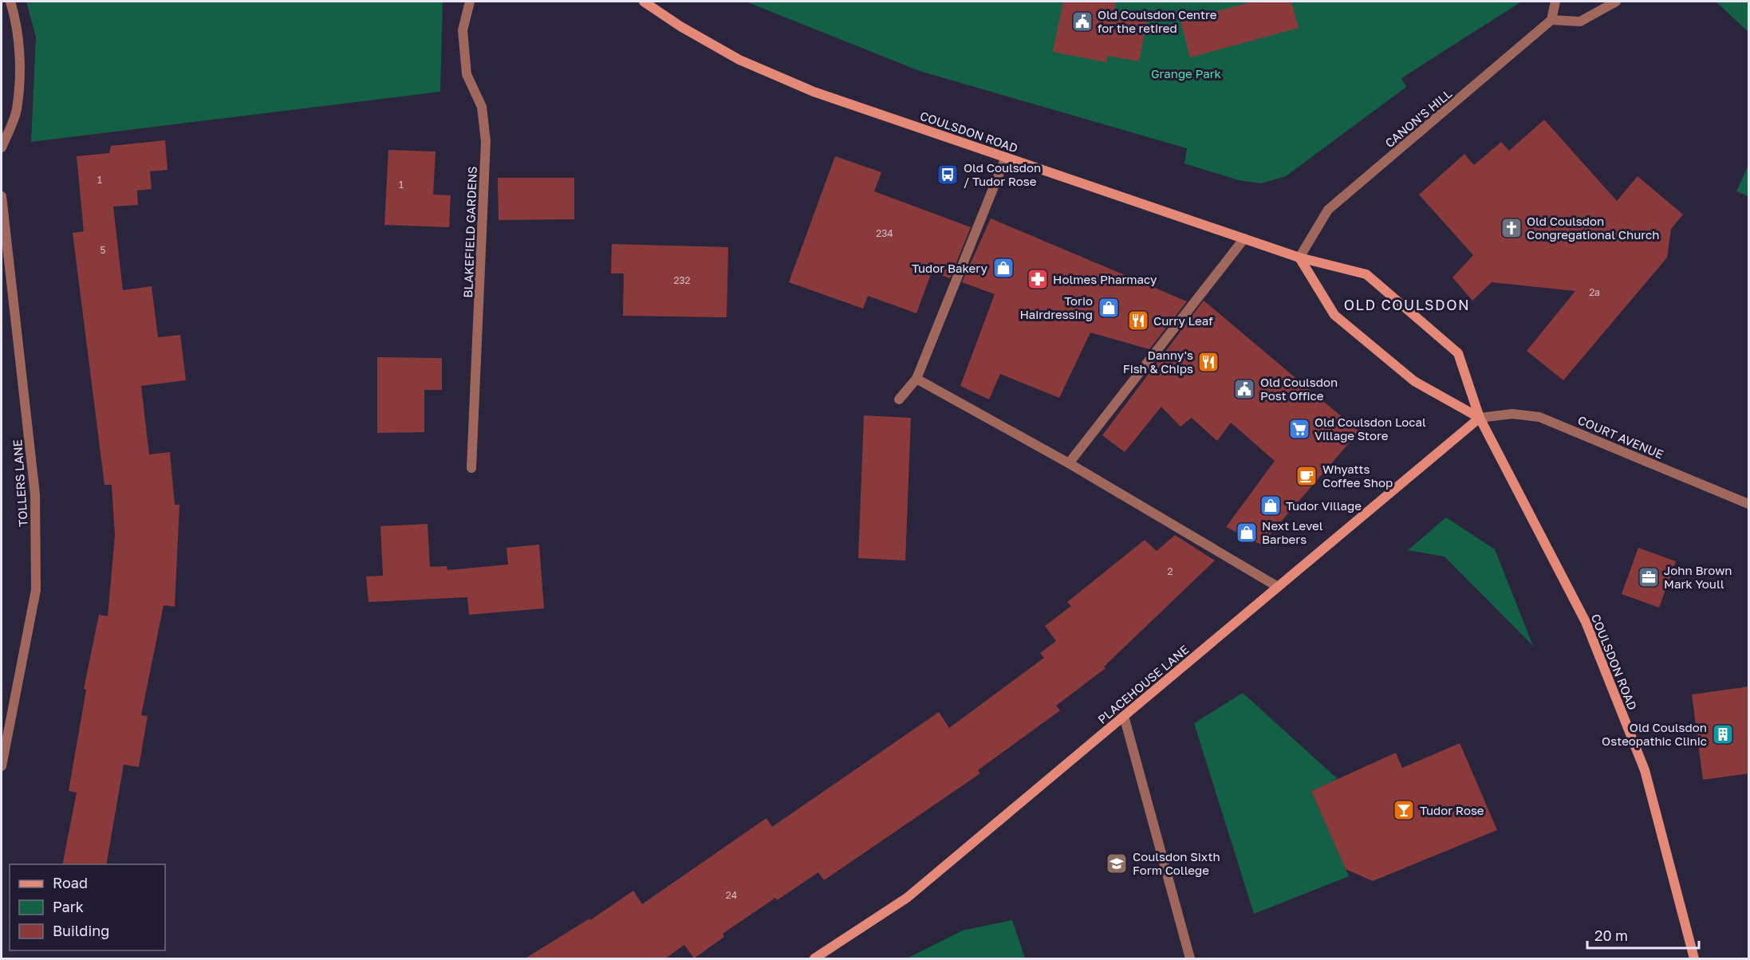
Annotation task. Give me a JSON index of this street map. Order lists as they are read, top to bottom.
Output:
{
  "streets": {
    "main road": ["COULSDON ROAD", "PLACEHOUSE LANE"],
    "street": [
      "CANON'S HILL",
      "BLAKEFIELD GARDENS",
      "COURT AVENUE",
      "TOLLERS LANE"
    ]
  },
  "crossings": [
    ["CANON'S HILL", "COULSDON ROAD"],
    ["COULSDON ROAD", "COURT AVENUE"],
    ["COULSDON ROAD", "PLACEHOUSE LANE"],
    ["COURT AVENUE", "PLACEHOUSE LANE"]
  ],
  "districts": ["OLD COULSDON"],
  "parks": ["Grange Park"],
  "places": {
    "public building": ["Old Coulsdon Centre for the retired", "Old Coulsdon Post Office"],
    "bus stop": ["Old Coulsdon / Tudor Rose"],
    "church": ["Old Coulsdon Congregational Church"],
    "shop": [
      "Tudor Bakery",
      "Torio Hairdressing",
      "Tudor Village",
      "Next Level Barbers"
    ],
    "pharmacy": ["Holmes Pharmacy"],
    "restaurant": ["Curry Leaf", "Danny's Fish & Chips"],
    "supermarket": ["Old Coulsdon Local Village Store"],
    "cafe": ["Whyatts Coffee Shop"],
    "office": ["John Brown Mark Youll"],
    "building": ["Old Coulsdon Osteopathic Clinic"],
    "bar": ["Tudor Rose"],
    "school or university": ["Coulsdon Sixth Form College"]
  },
  "house_numbers": [
    "1",
    "1",
    "234",
    "5",
    "232",
    "2a",
    "2",
    "24"
  ],
  "legend": ["Road", "Park", "Building"],
  "scale_bar": "20 m"
}
